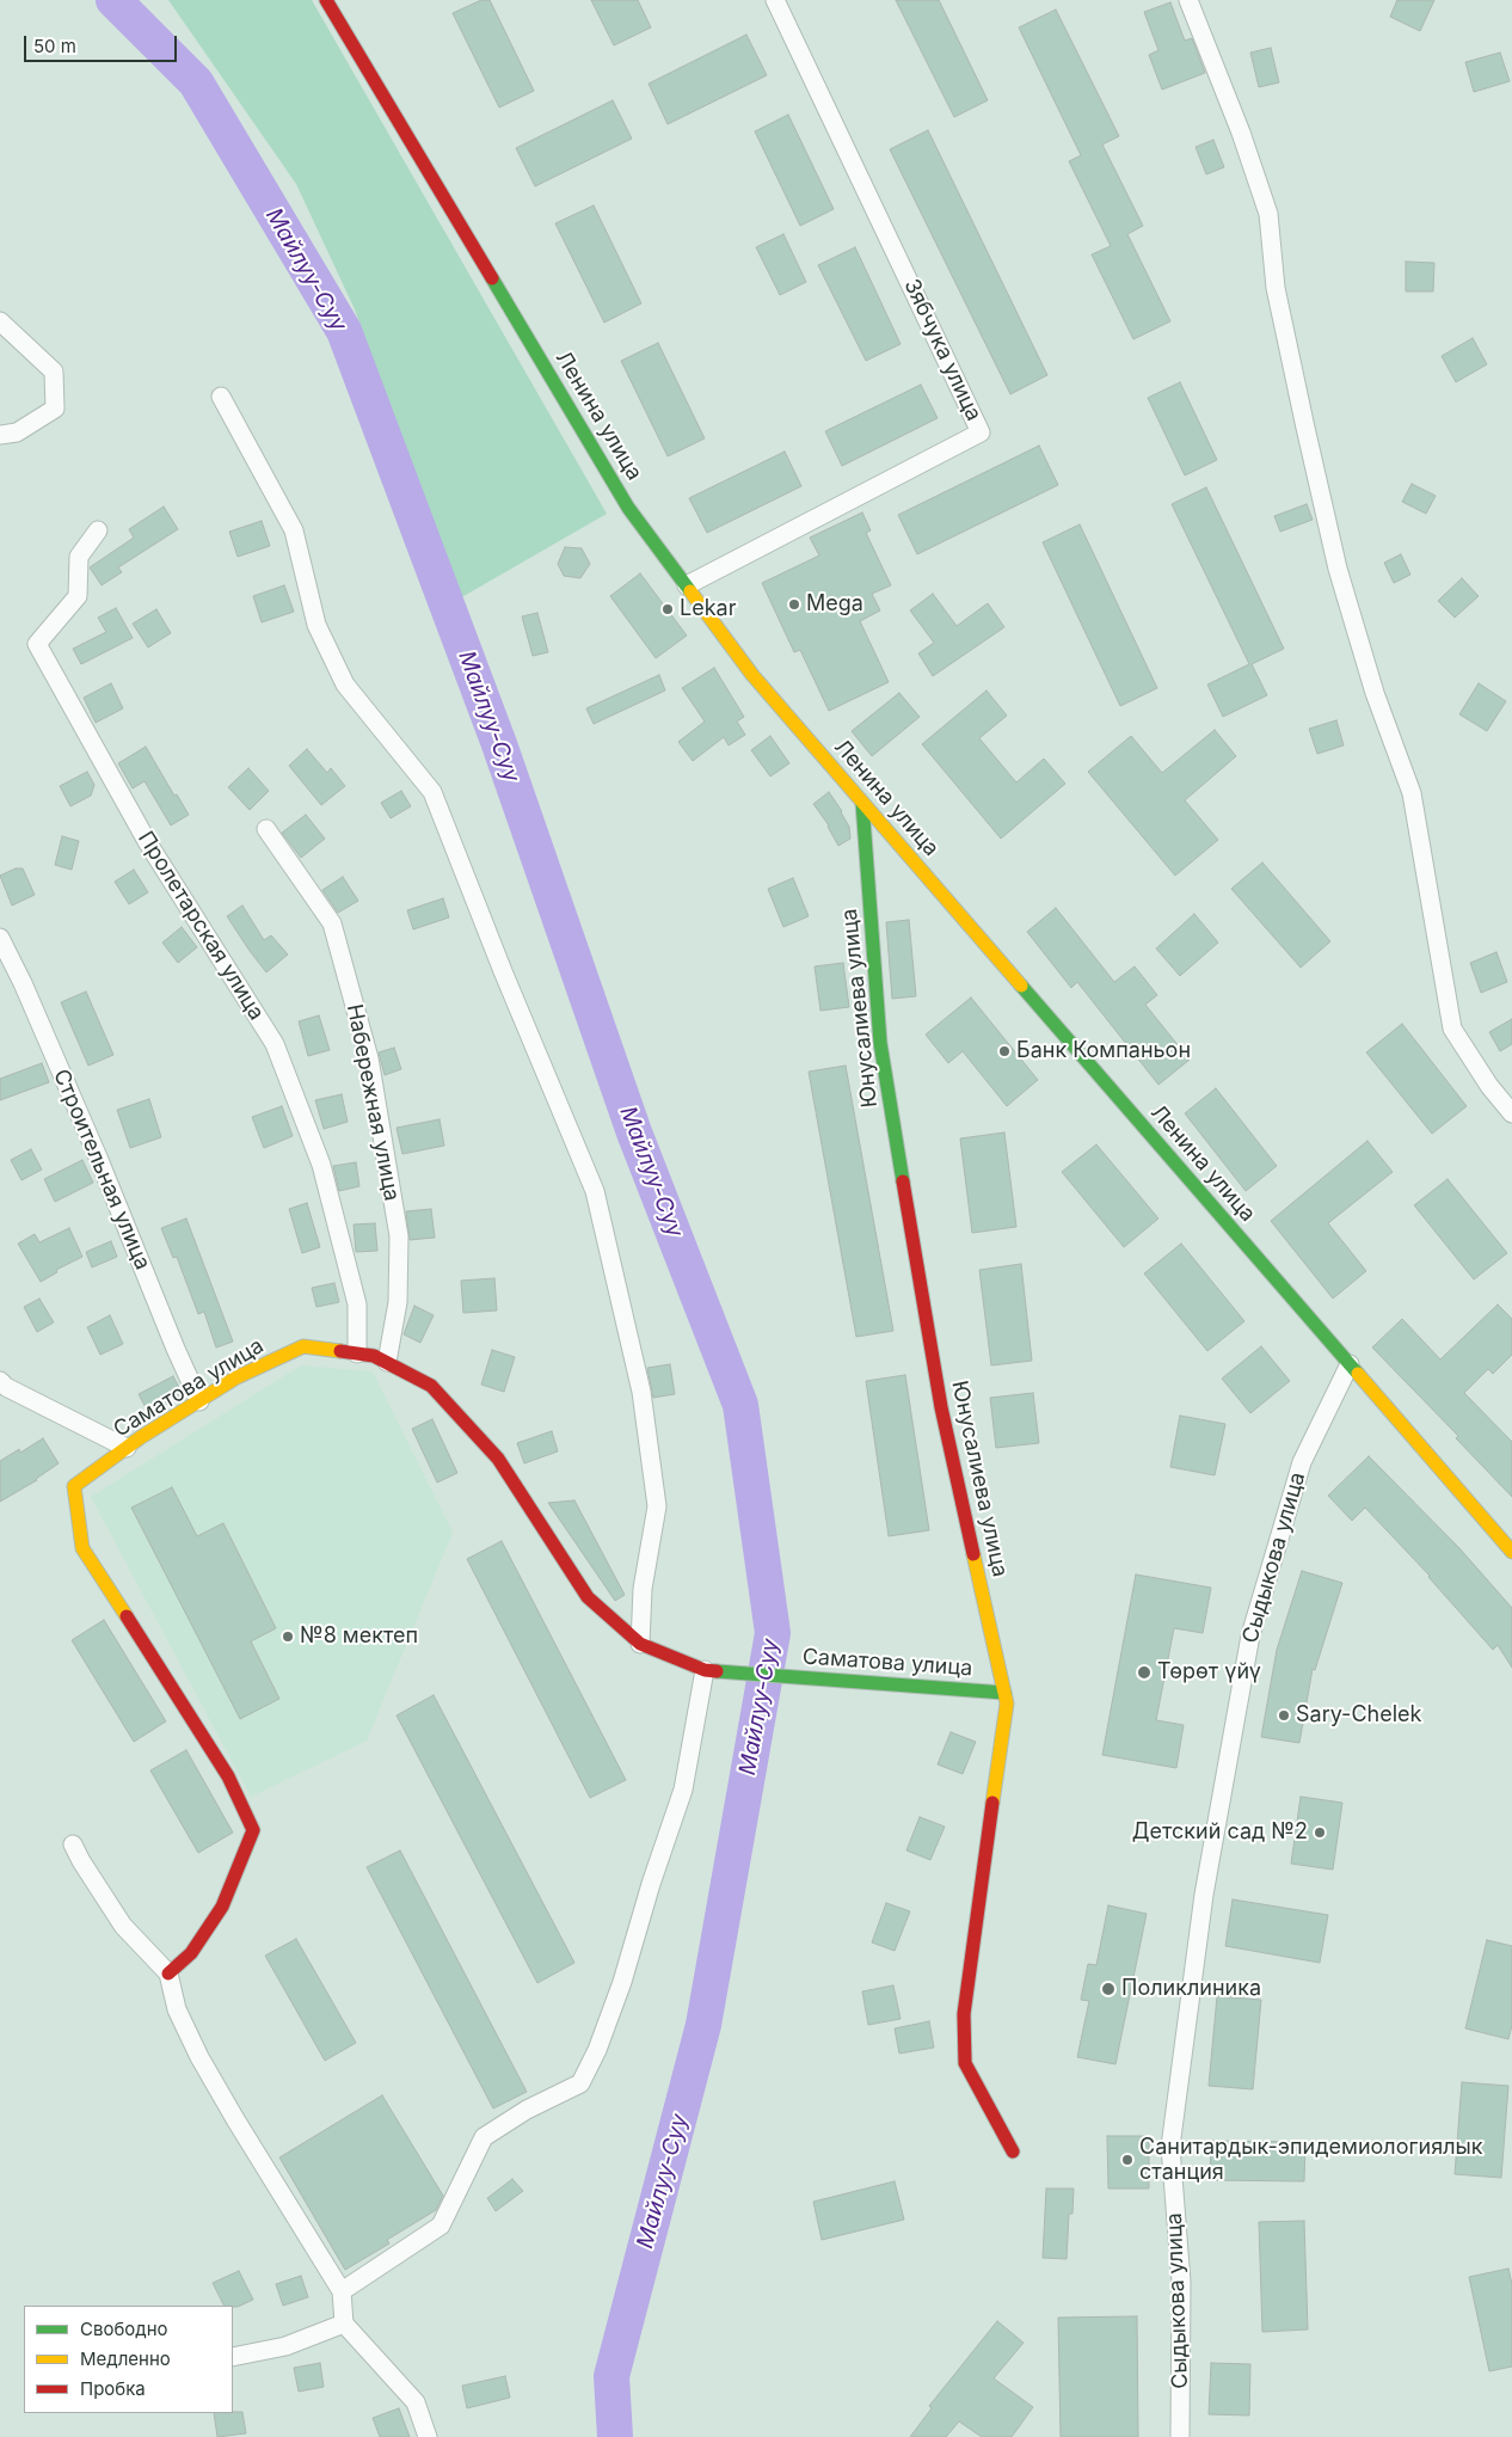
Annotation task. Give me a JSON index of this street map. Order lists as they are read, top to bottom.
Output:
{
  "streets": {
    "street": [
      "Зябчука улица",
      "Ленина улица",
      "Пролетарская улица",
      "Юнусалиева улица",
      "Набережная улица",
      "Строительная улица",
      "Саматова улица",
      "Сыдыкова улица"
    ]
  },
  "crossings": [
    ["Зябчука улица", "Ленина улица"],
    ["Ленина улица", "Юнусалиева улица"],
    ["Ленина улица", "Сыдыкова улица"],
    ["Пролетарская улица", "Саматова улица"],
    ["Юнусалиева улица", "Саматова улица"],
    ["Набережная улица", "Саматова улица"],
    ["Строительная улица", "Саматова улица"]
  ],
  "water": ["Майлуу-Суу"],
  "places": [
    "Mega",
    "Lekar",
    "Банк Компаньон",
    "№8 мектеп",
    "Төрөт үйү",
    "Sary-Chelek",
    "Детский сад №2",
    "Поликлиника",
    "Санитардык-эпидемиологиялык станция"
  ],
  "legend": ["Свободно", "Медленно", "Пробка"],
  "scale_bar": "50 m"
}
